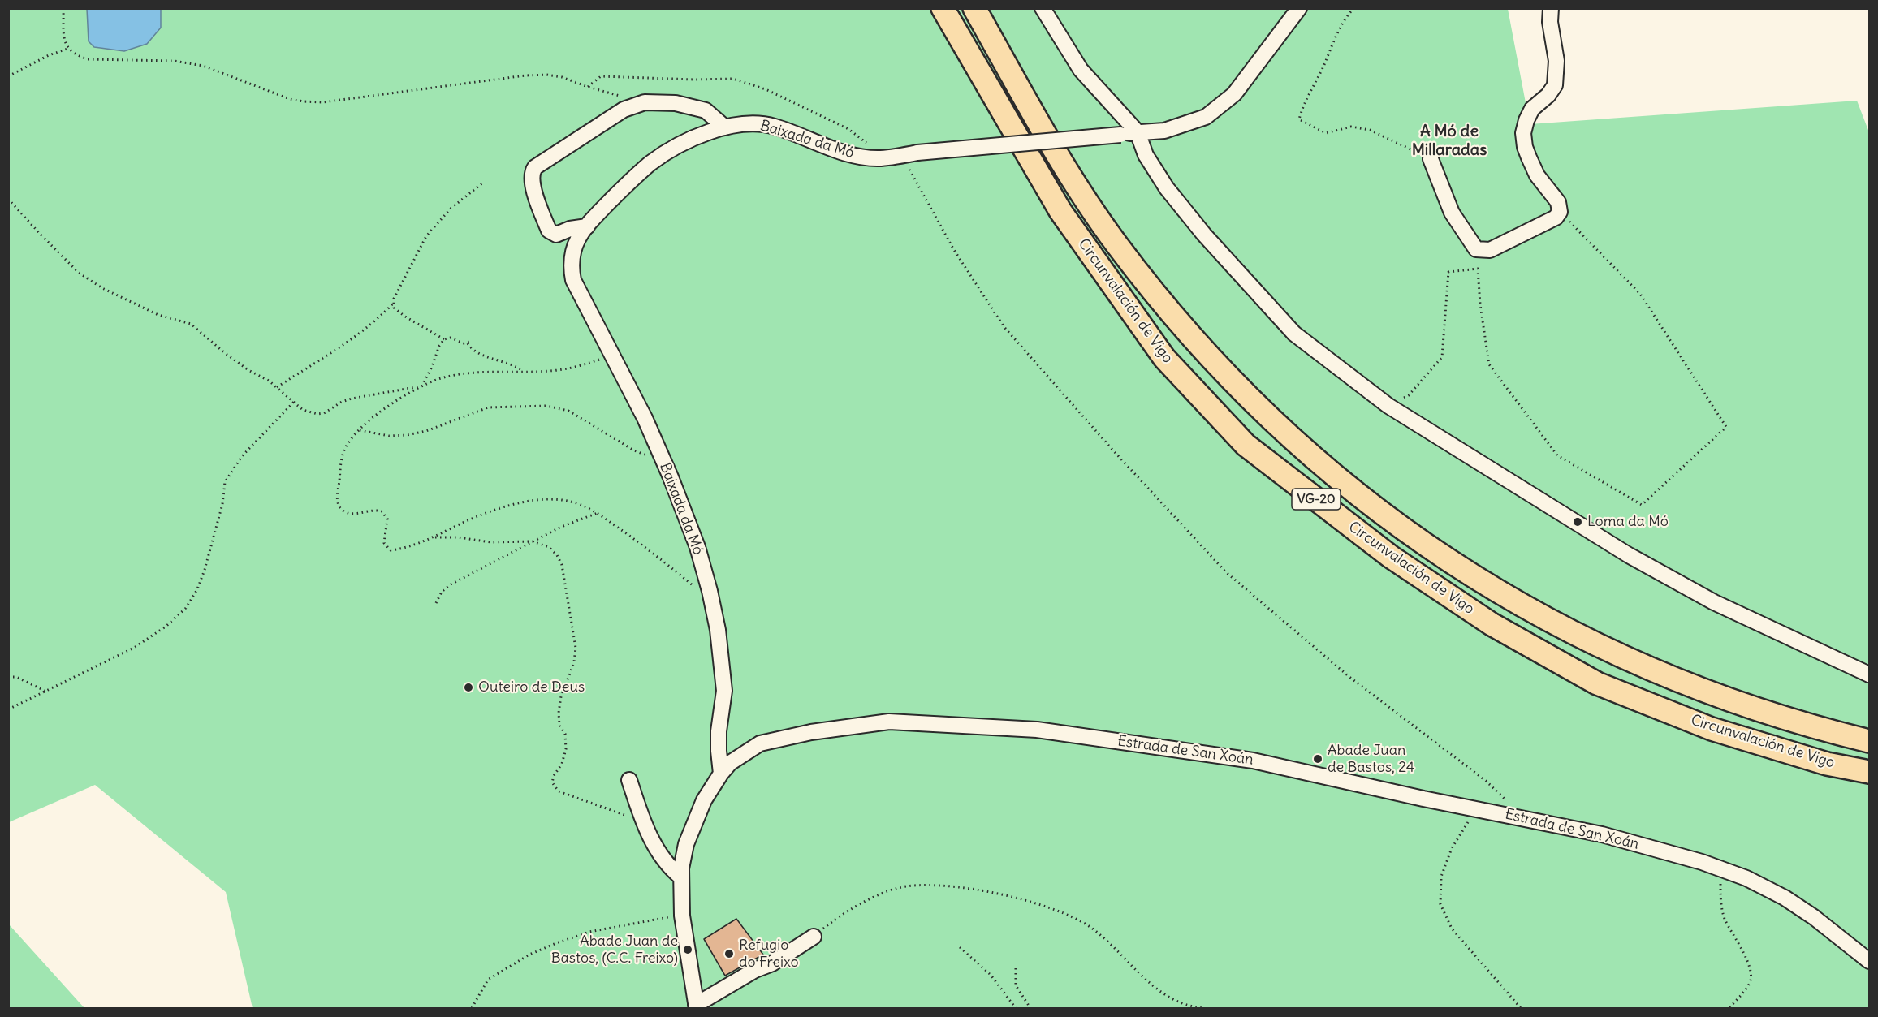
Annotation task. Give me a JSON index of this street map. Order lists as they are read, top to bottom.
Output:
{
  "streets": {
    "highway": ["Circunvalación de Vigo", "VG-20"],
    "street": ["Baixada da Mó", "Estrada de San Xoán"]
  },
  "crossings": [
    ["Baixada da Mó", "Estrada de San Xoán"]
  ],
  "districts": ["A Mó de Millaradas"],
  "places": [
    "Loma da Mó",
    "Outeiro de Deus",
    "Abade Juan de Bastos, 24",
    "Abade Juan de Bastos, (C.C. Freixo)",
    "Refugio do Freixo"
  ]
}
